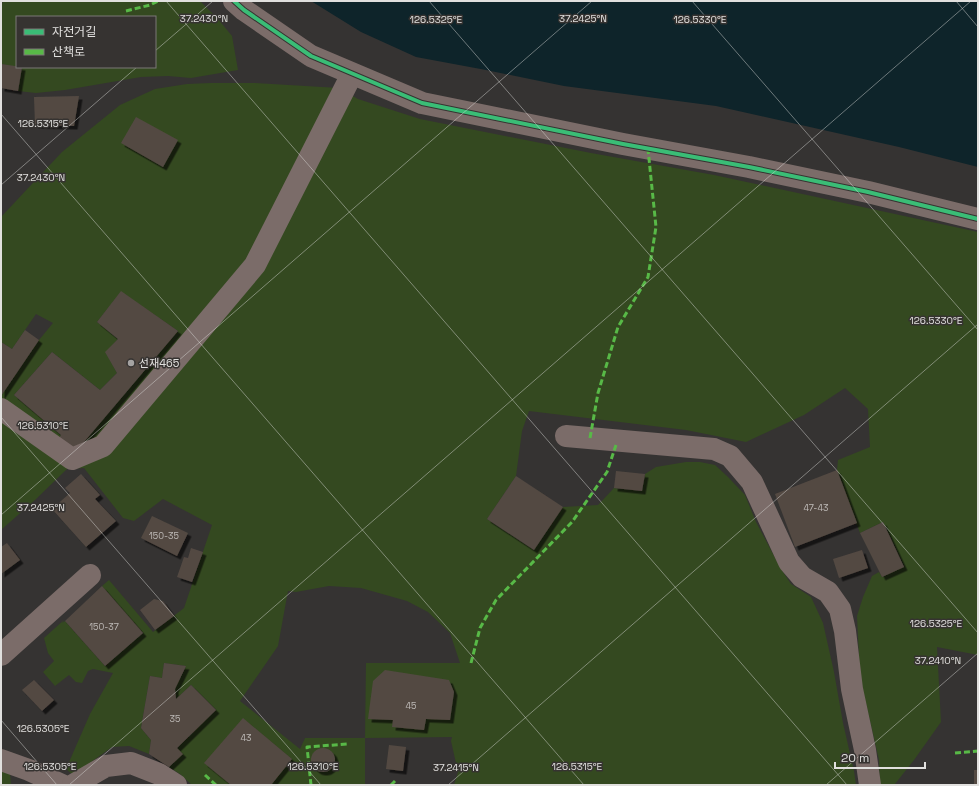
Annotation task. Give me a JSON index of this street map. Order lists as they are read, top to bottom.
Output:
{
  "places": ["선재465"],
  "house_numbers": [
    "47-43",
    "150-35",
    "150-37",
    "45",
    "35",
    "43"
  ],
  "legend": ["자전거길", "산책로"],
  "scale_bar": "20 m",
  "coordinates": [
    "37.2425°N",
    "37.2430°N",
    "126.5325°E",
    "126.5330°E",
    "126.5315°E",
    "126.5310°E",
    "37.2410°N",
    "126.5305°E",
    "37.2415°N"
  ]
}
